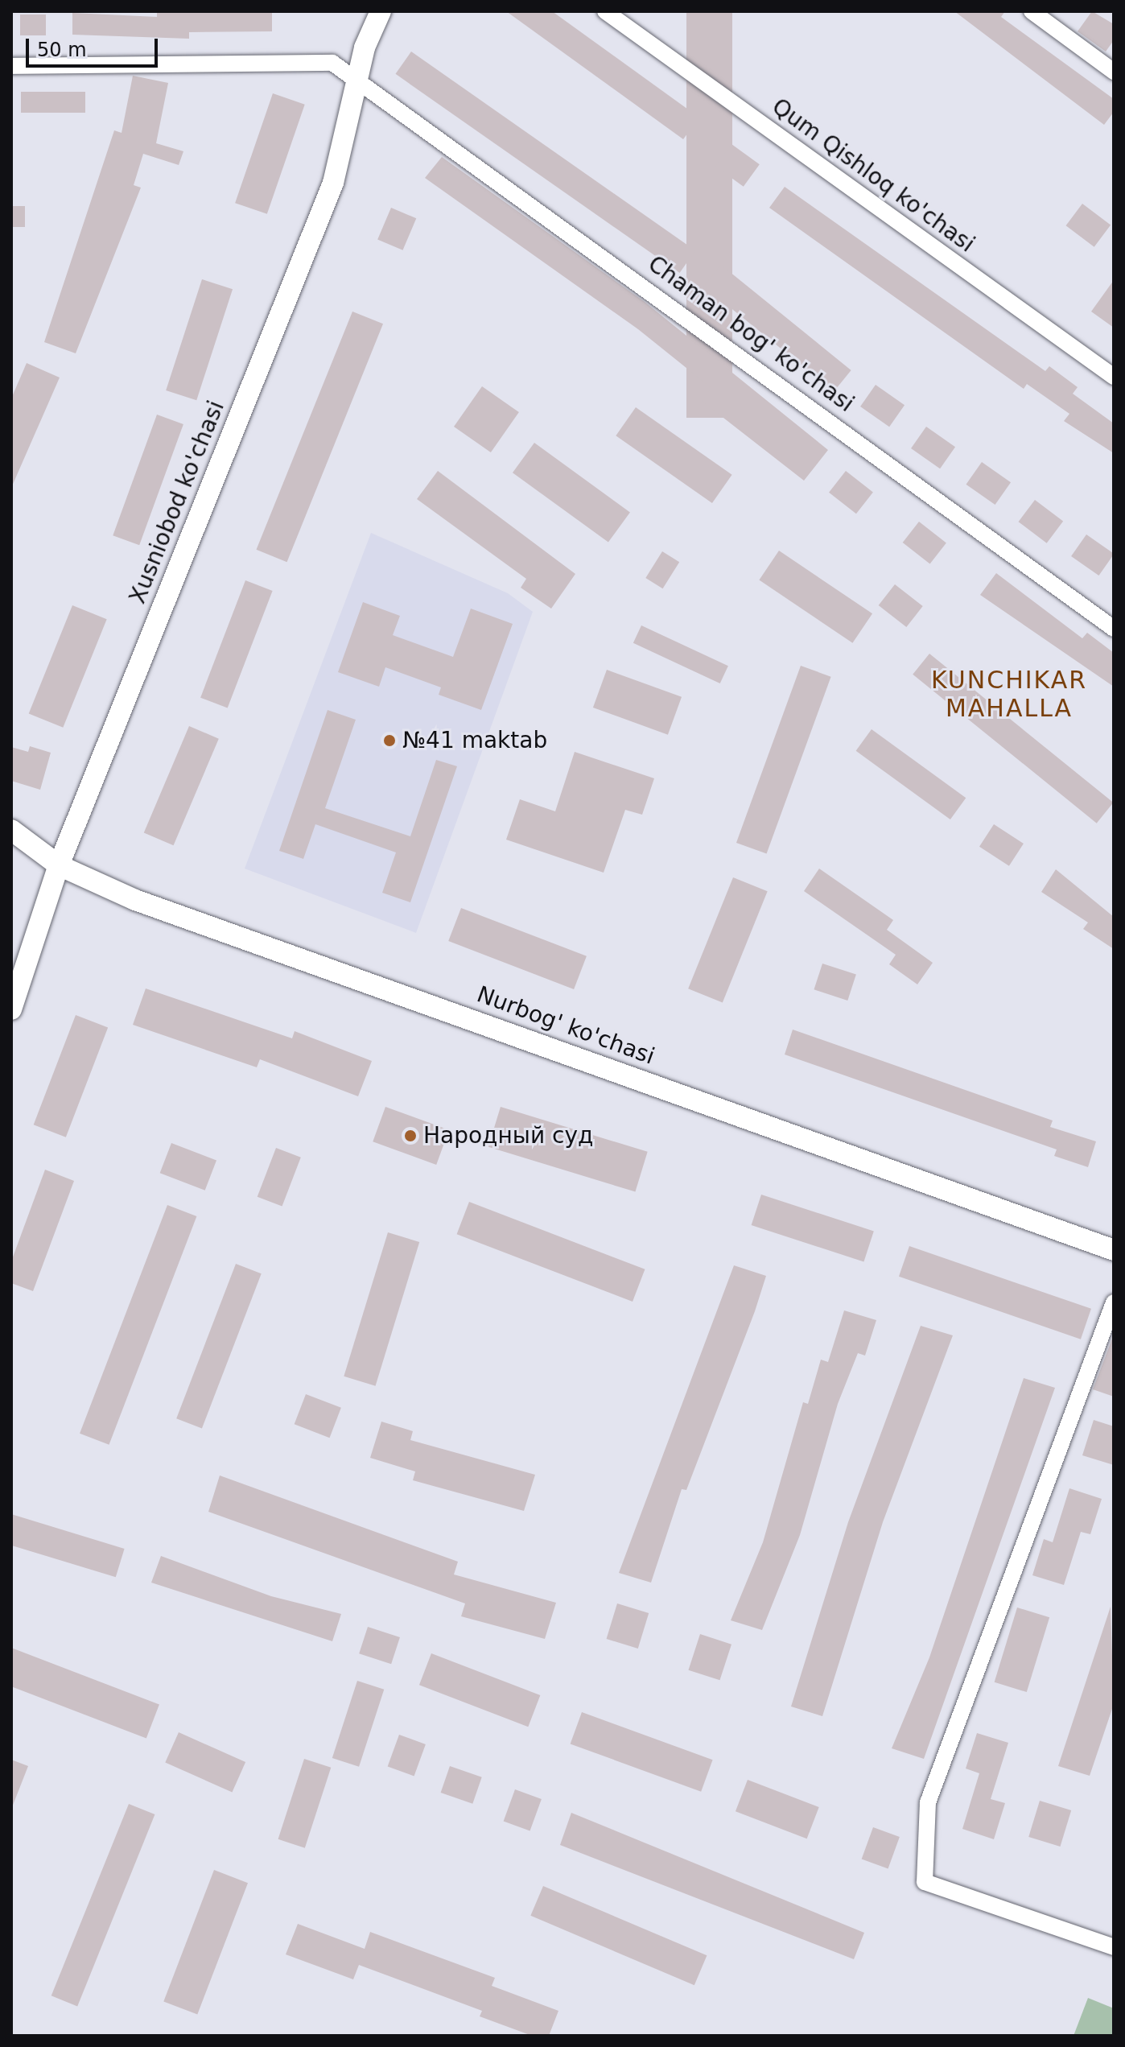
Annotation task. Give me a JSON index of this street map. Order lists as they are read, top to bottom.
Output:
{
  "streets": {
    "street": [
      "Qum Qishloq ko'chasi",
      "Chaman bog' ko'chasi",
      "Xusniobod ko'chasi",
      "Nurbog' ko'chasi"
    ]
  },
  "crossings": [
    ["Chaman bog' ko'chasi", "Xusniobod ko'chasi"],
    ["Xusniobod ko'chasi", "Nurbog' ko'chasi"]
  ],
  "districts": ["KUNCHIKAR MAHALLA"],
  "places": ["№41 maktab", "Народный суд"],
  "scale_bar": "50 m"
}
